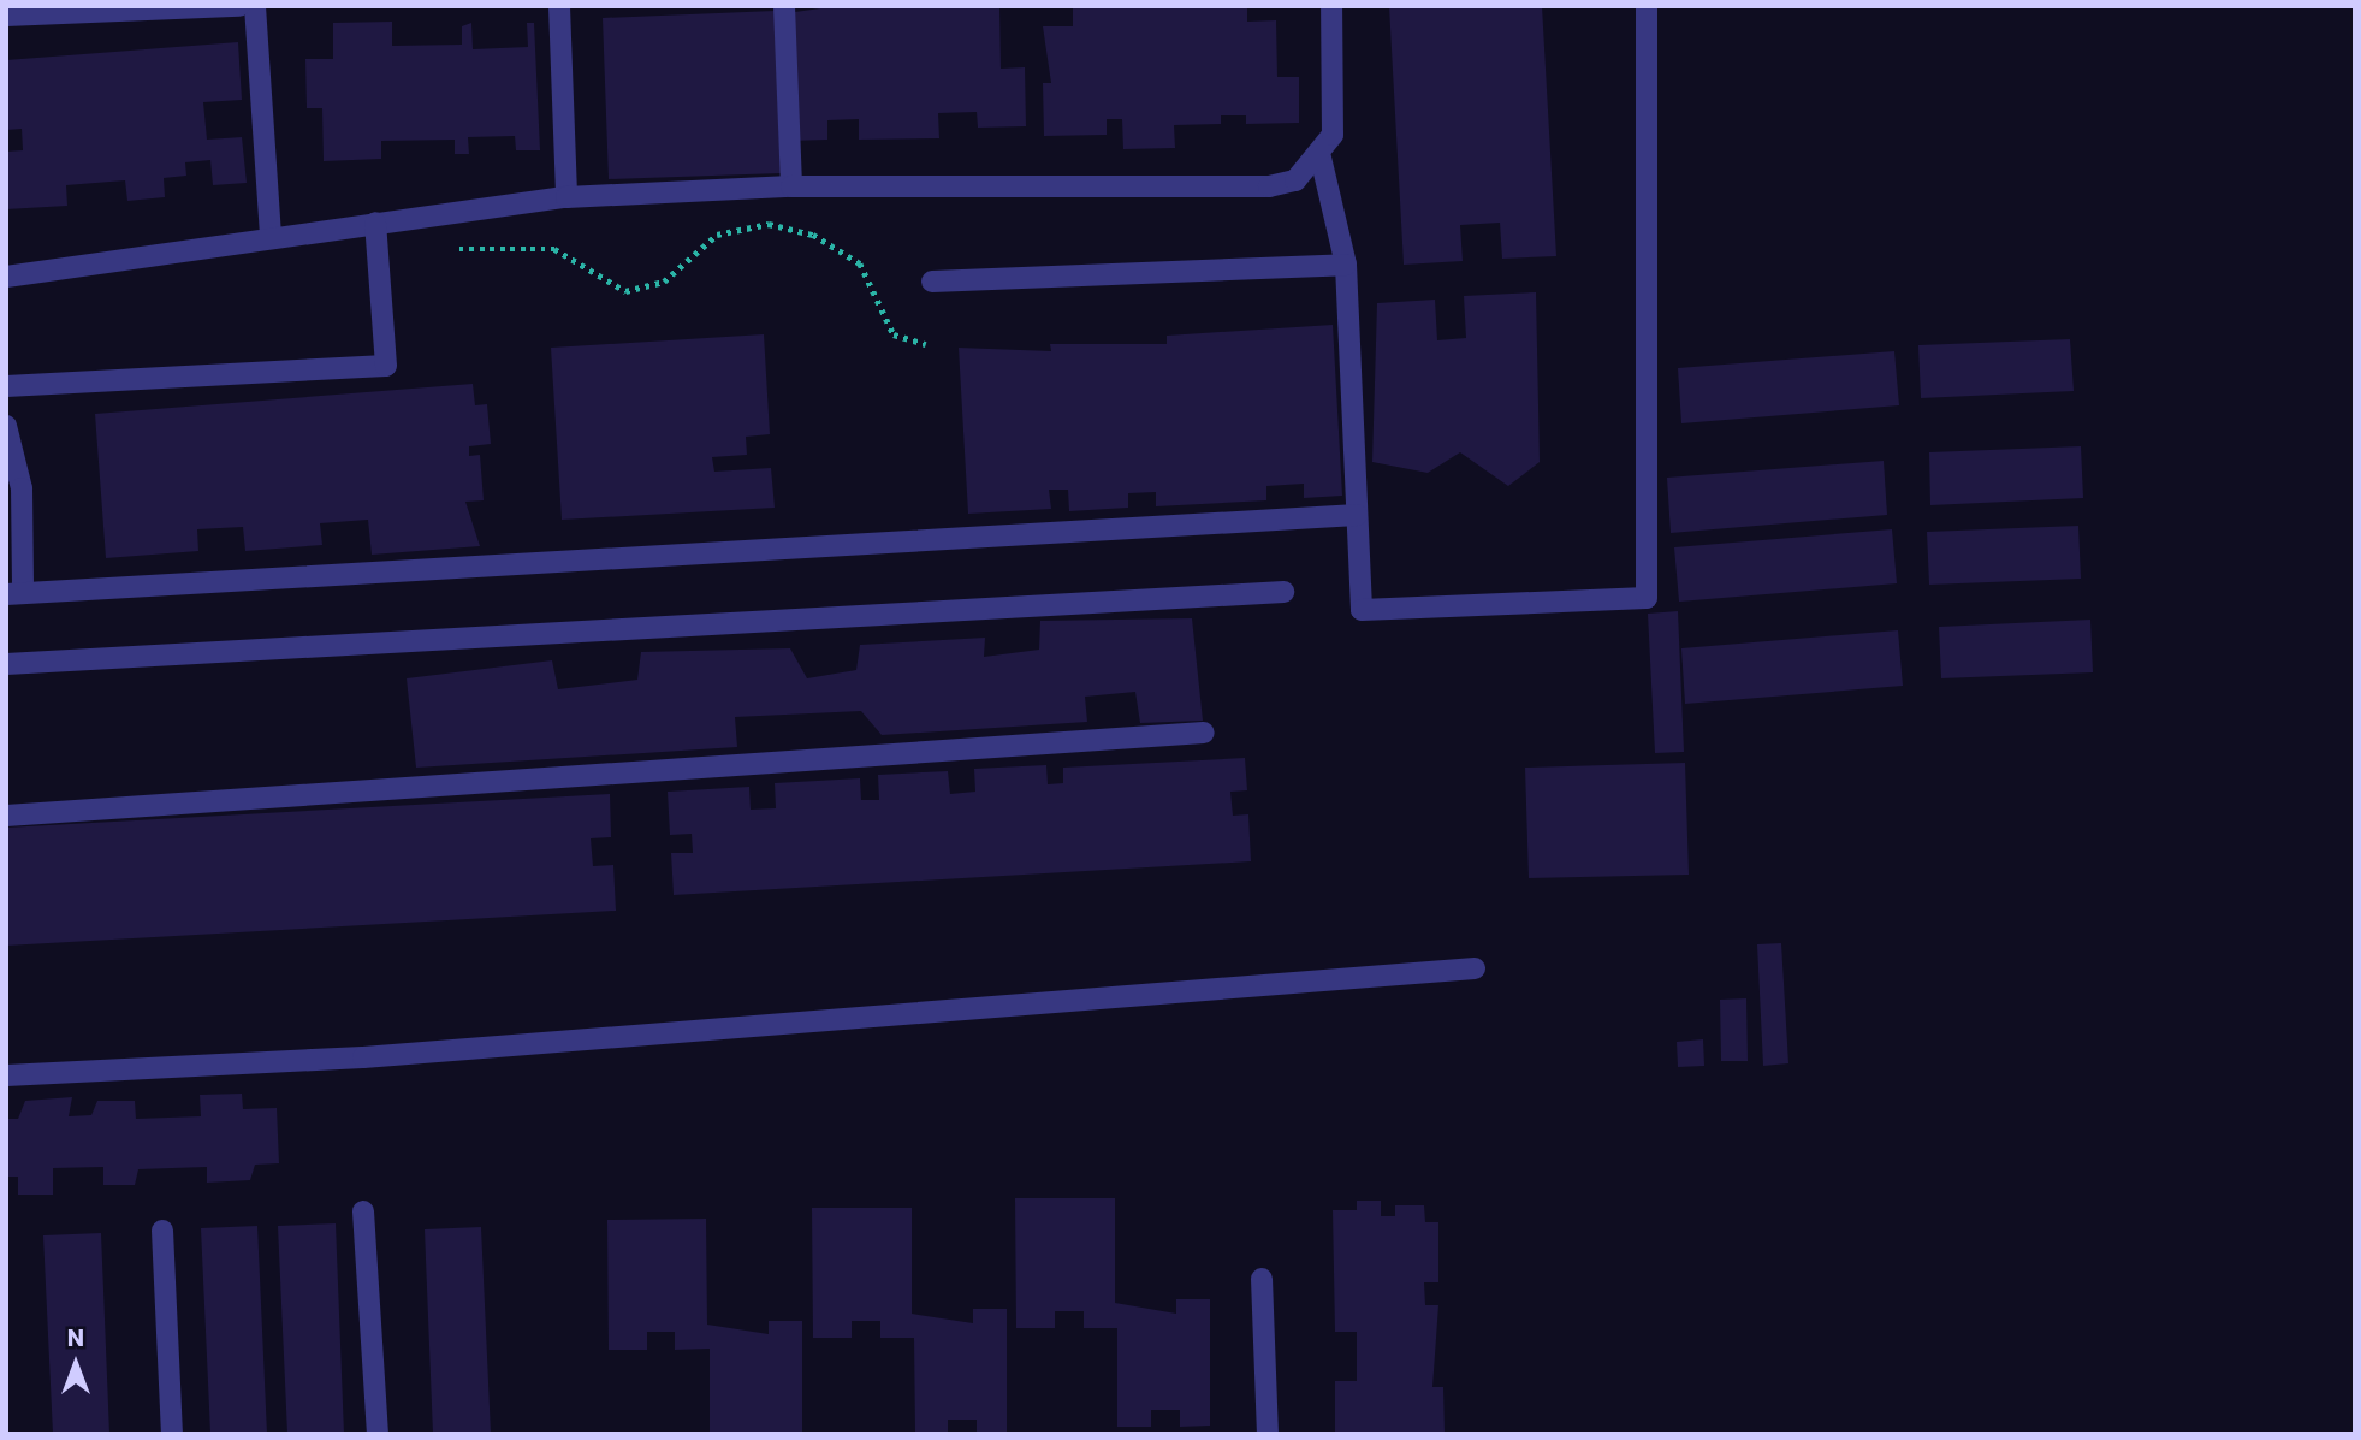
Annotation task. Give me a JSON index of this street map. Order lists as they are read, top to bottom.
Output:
{
  "north": "top"
}
